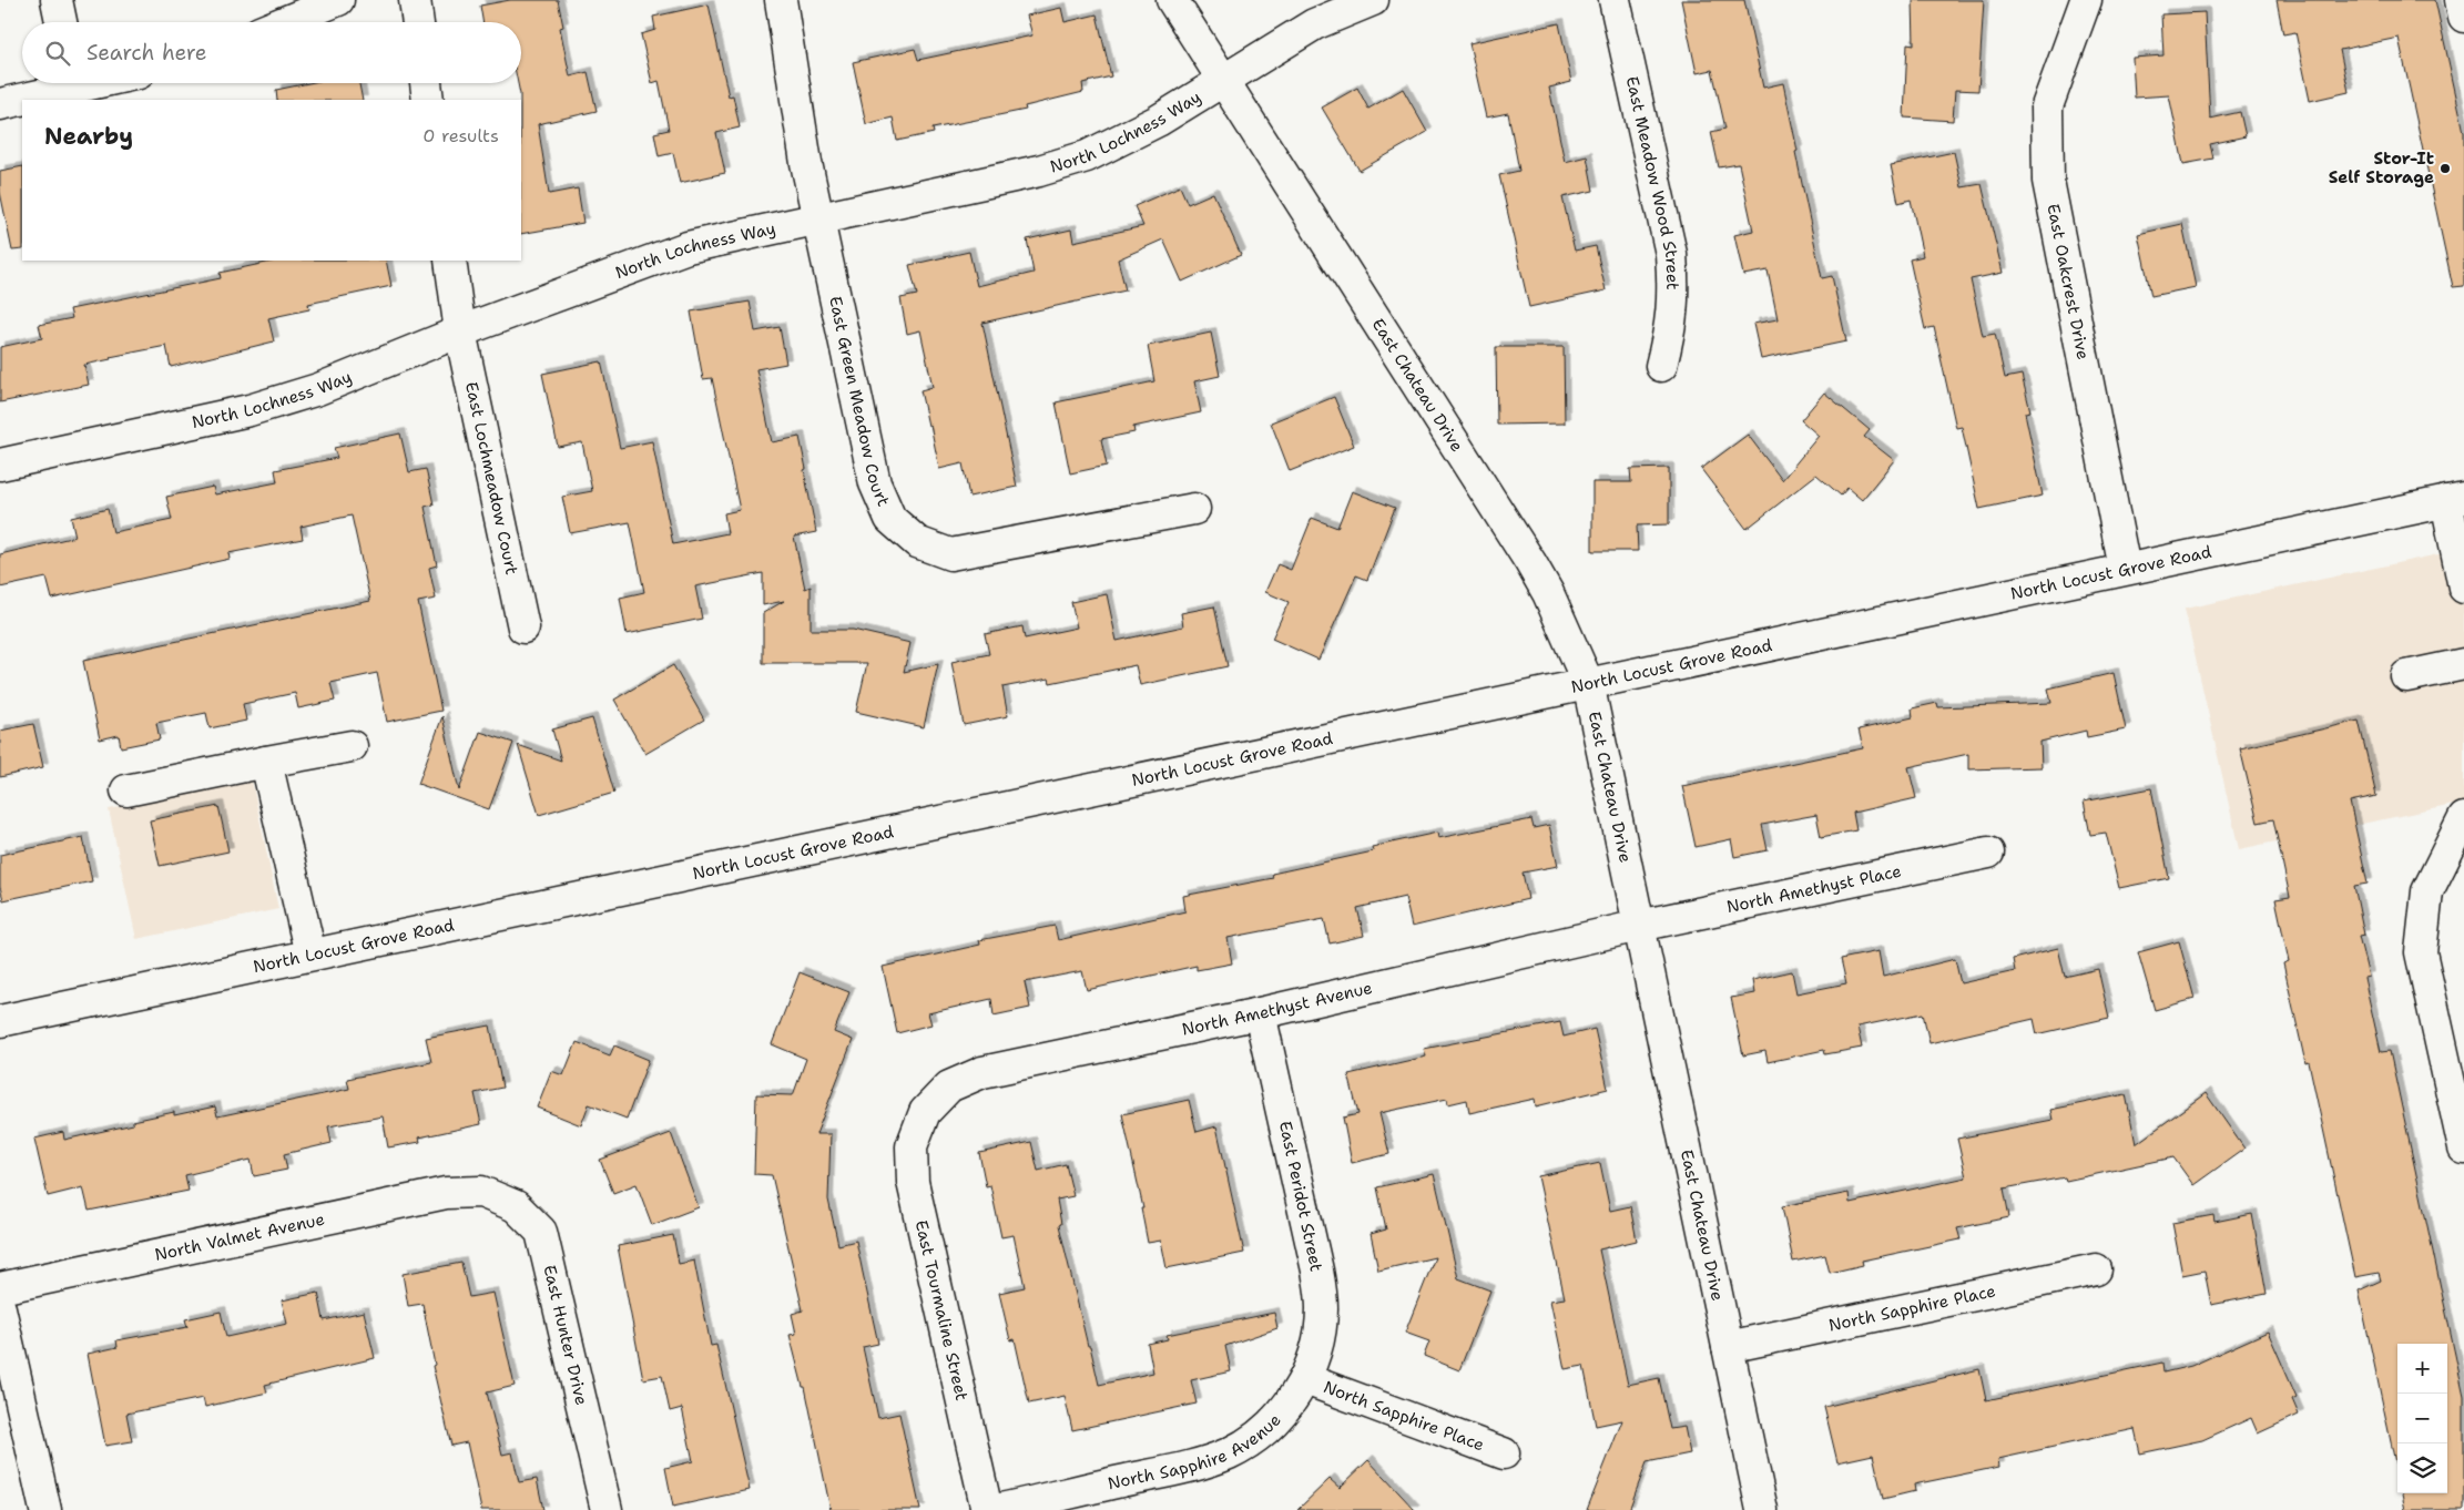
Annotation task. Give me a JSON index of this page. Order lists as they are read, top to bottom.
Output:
{
  "streets": {
    "street": [
      "North Lochness Way",
      "East Meadow Wood Street",
      "East Oakcrest Drive",
      "East Chateau Drive",
      "East Green Meadow Court",
      "East Lochmeadow Court",
      "North Locust Grove Road",
      "North Amethyst Place",
      "North Amethyst Avenue",
      "East Peridot Street",
      "North Valmet Avenue",
      "North Sapphire Place",
      "East Tourmaline Street",
      "East Hunter Drive",
      "North Sapphire Avenue"
    ]
  },
  "crossings": [
    ["North Lochness Way", "East Chateau Drive"],
    ["North Lochness Way", "East Green Meadow Court"],
    ["North Lochness Way", "East Lochmeadow Court"],
    ["East Oakcrest Drive", "North Locust Grove Road"],
    ["East Chateau Drive", "North Locust Grove Road"],
    ["East Chateau Drive", "North Amethyst Place"],
    ["East Chateau Drive", "North Amethyst Avenue"],
    ["East Chateau Drive", "North Sapphire Place"],
    ["North Amethyst Place", "North Amethyst Avenue"],
    ["North Amethyst Avenue", "East Peridot Street"],
    ["North Amethyst Avenue", "East Tourmaline Street"],
    ["East Peridot Street", "North Sapphire Place"],
    ["East Peridot Street", "North Sapphire Avenue"],
    ["North Valmet Avenue", "East Hunter Drive"],
    ["North Sapphire Place", "North Sapphire Avenue"]
  ],
  "places": ["Stor-It Self Storage"],
  "page": {
    "search": "Search here",
    "heading": ["Nearby", "0 results"],
    "map_buttons": ["+", "−"]
  }
}
